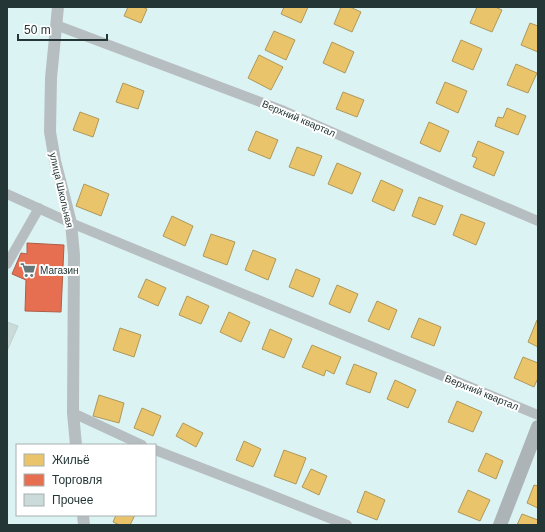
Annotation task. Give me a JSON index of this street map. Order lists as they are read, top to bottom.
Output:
{
  "streets": {
    "street": ["Верхний квартал", "улица Школьная"]
  },
  "crossings": [
    ["Верхний квартал", "улица Школьная"]
  ],
  "places": {
    "supermarket": ["Магазин"]
  },
  "legend": ["Жильё", "Торговля", "Прочее"],
  "scale_bar": "50 m"
}
